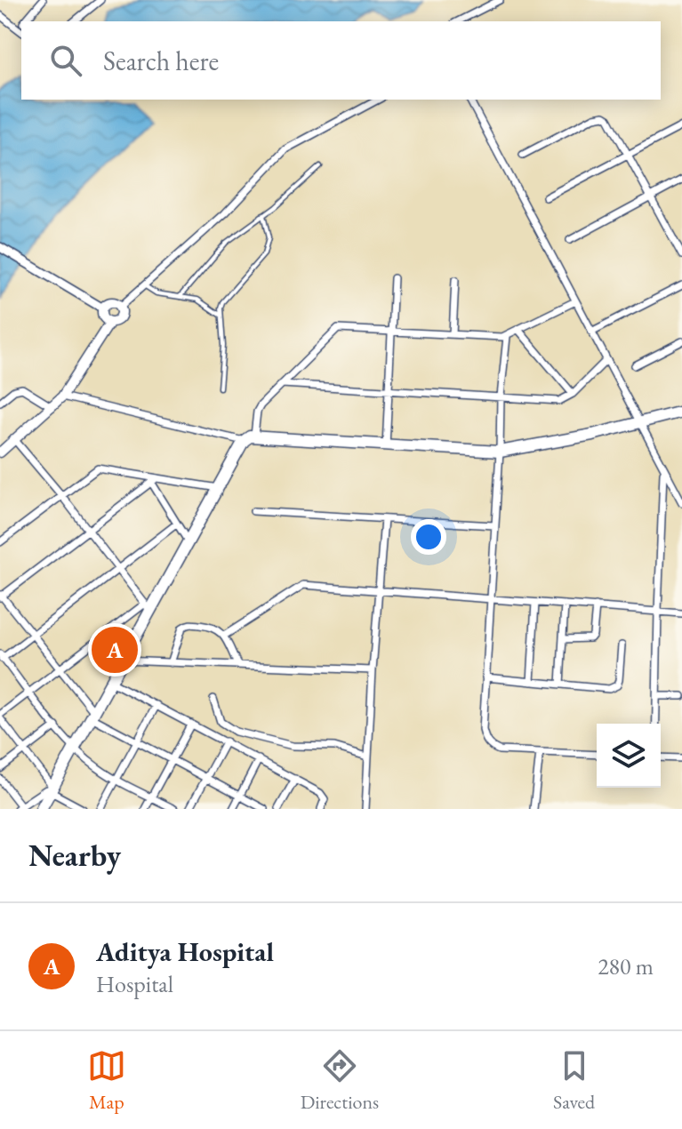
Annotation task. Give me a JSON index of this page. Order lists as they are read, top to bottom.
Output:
{
  "page": {
    "search": "Search here",
    "pins": "A",
    "heading": "Nearby",
    "list": [
      {
        "mark": "A",
        "name": "Aditya Hospital",
        "note": "Hospital",
        "value": "280 m"
      }
    ],
    "nav": ["Map", "Directions", "Saved"]
  }
}
